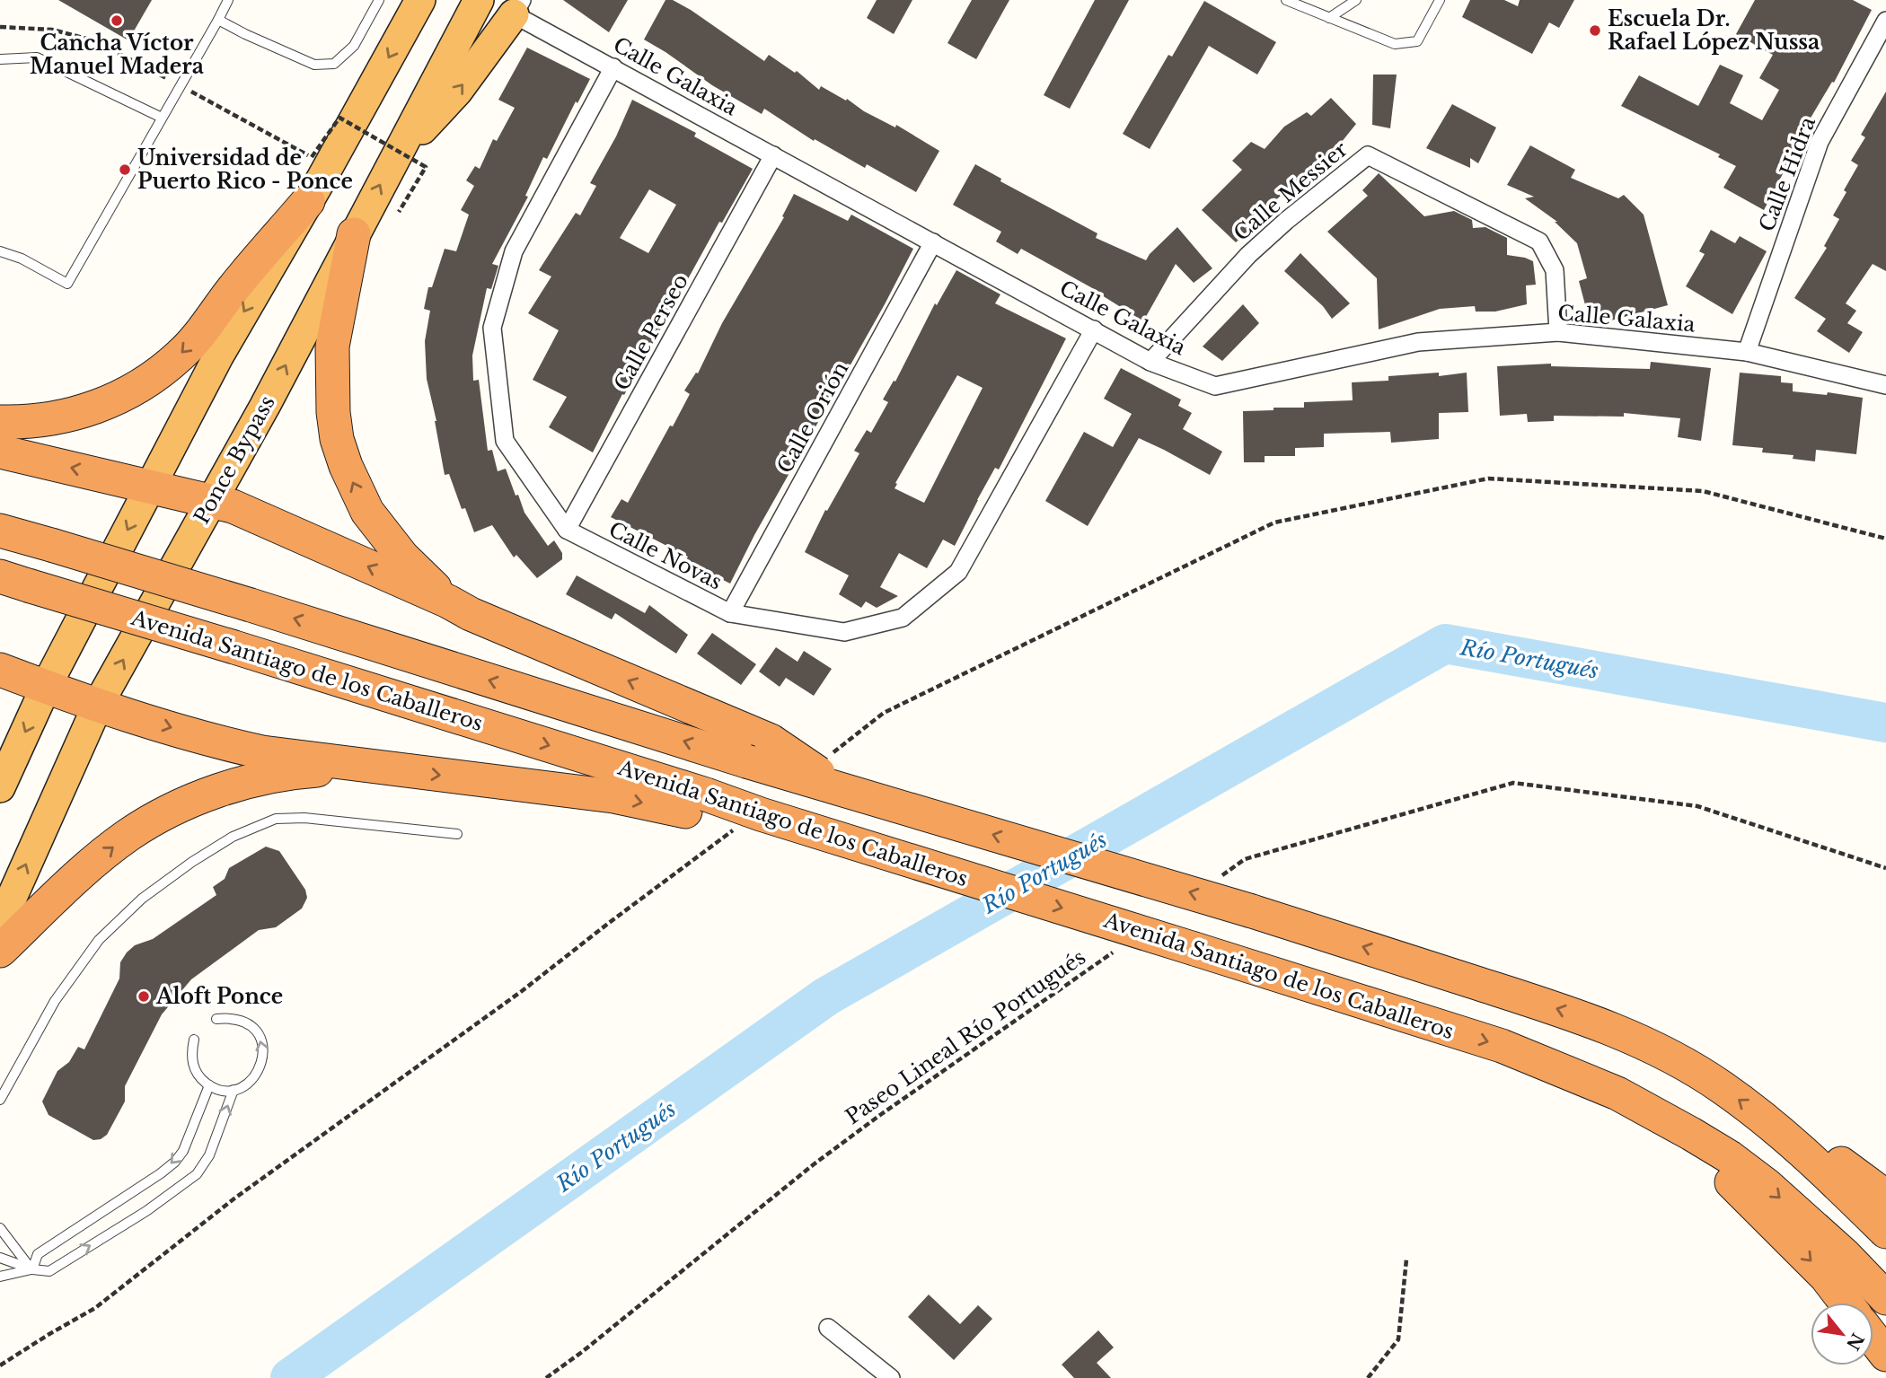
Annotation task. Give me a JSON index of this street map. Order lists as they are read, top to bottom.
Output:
{
  "streets": {
    "highway": ["Ponce Bypass", "Avenida Santiago de los Caballeros"],
    "street": [
      "Calle Galaxia",
      "Calle Hidra",
      "Calle Messier",
      "Calle Perseo",
      "Calle Orión",
      "Calle Novas"
    ],
    "path": ["Paseo Lineal Río Portugués"]
  },
  "crossings": [
    ["Calle Galaxia", "Calle Hidra"],
    ["Calle Galaxia", "Calle Messier"],
    ["Calle Galaxia", "Calle Perseo"],
    ["Calle Galaxia", "Calle Orión"],
    ["Calle Galaxia", "Calle Novas"],
    ["Calle Perseo", "Calle Novas"],
    ["Calle Orión", "Calle Novas"]
  ],
  "water": ["Río Portugués"],
  "places": [
    "Cancha Víctor Manuel Madera",
    "Escuela Dr. Rafael López Nussa",
    "Universidad de Puerto Rico - Ponce",
    "Aloft Ponce"
  ],
  "north": "bottom right"
}
